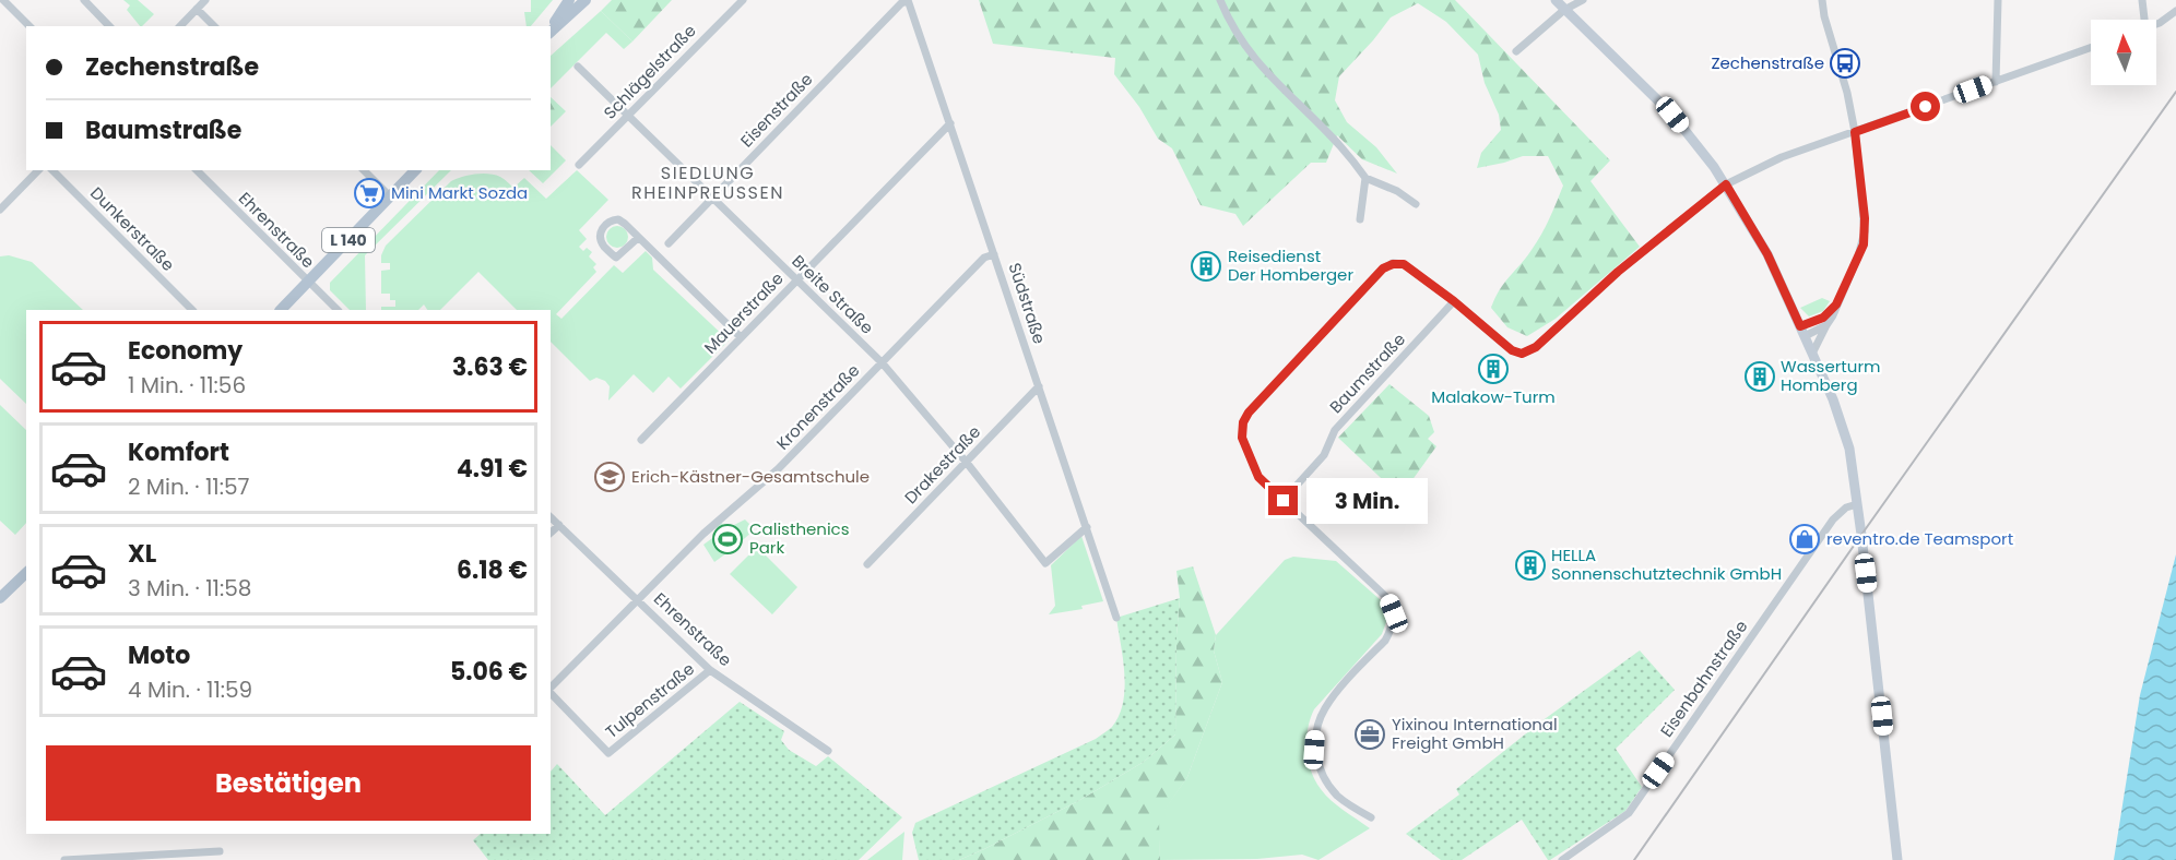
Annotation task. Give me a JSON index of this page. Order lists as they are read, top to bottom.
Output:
{
  "streets": {
    "main road": ["L 140"],
    "street": [
      "Schlägelstraße",
      "Eisenstraße",
      "Dunkerstraße",
      "Ehrenstraße",
      "Breite Straße",
      "Südstraße",
      "Mauerstraße",
      "Baumstraße",
      "Kronenstraße",
      "Drakestraße",
      "Eisenbahnstraße",
      "Tulpenstraße"
    ]
  },
  "crossings": [
    ["Schlägelstraße", "Breite Straße"],
    ["Eisenstraße", "Breite Straße"],
    ["Eisenstraße", "Südstraße"],
    ["Ehrenstraße", "L 140"],
    ["Ehrenstraße", "Kronenstraße"],
    ["Ehrenstraße", "Tulpenstraße"],
    ["Breite Straße", "Südstraße"],
    ["Breite Straße", "Mauerstraße"],
    ["Breite Straße", "Kronenstraße"],
    ["Breite Straße", "Drakestraße"],
    ["Südstraße", "Mauerstraße"],
    ["Südstraße", "Kronenstraße"],
    ["Südstraße", "Drakestraße"]
  ],
  "districts": ["SIEDLUNG RHEINPREUSSEN"],
  "places": {
    "bus stop": ["Zechenstraße"],
    "supermarket": ["Mini Markt Sozda"],
    "building": [
      "Reisedienst Der Homberger",
      "Malakow-Turm",
      "Wasserturm Homberg",
      "HELLA Sonnenschutztechnik GmbH"
    ],
    "school or university": ["Erich-Kästner-Gesamtschule"],
    "sports": ["Calisthenics Park"],
    "shop": ["reventro.de Teamsport"],
    "office": ["Yixinou International Freight GmbH"]
  },
  "north": "top",
  "page": {
    "banner": ["Zechenstraße", "Baumstraße"],
    "list": [
      {
        "name": "Economy",
        "note": "1 Min. · 11:56",
        "value": "3.63 €"
      },
      {
        "name": "Komfort",
        "note": "2 Min. · 11:57",
        "value": "4.91 €"
      },
      {
        "name": "XL",
        "note": "3 Min. · 11:58",
        "value": "6.18 €"
      },
      {
        "name": "Moto",
        "note": "4 Min. · 11:59",
        "value": "5.06 €"
      }
    ],
    "bubble": "3 Min.",
    "buttons": "Bestätigen"
  }
}
